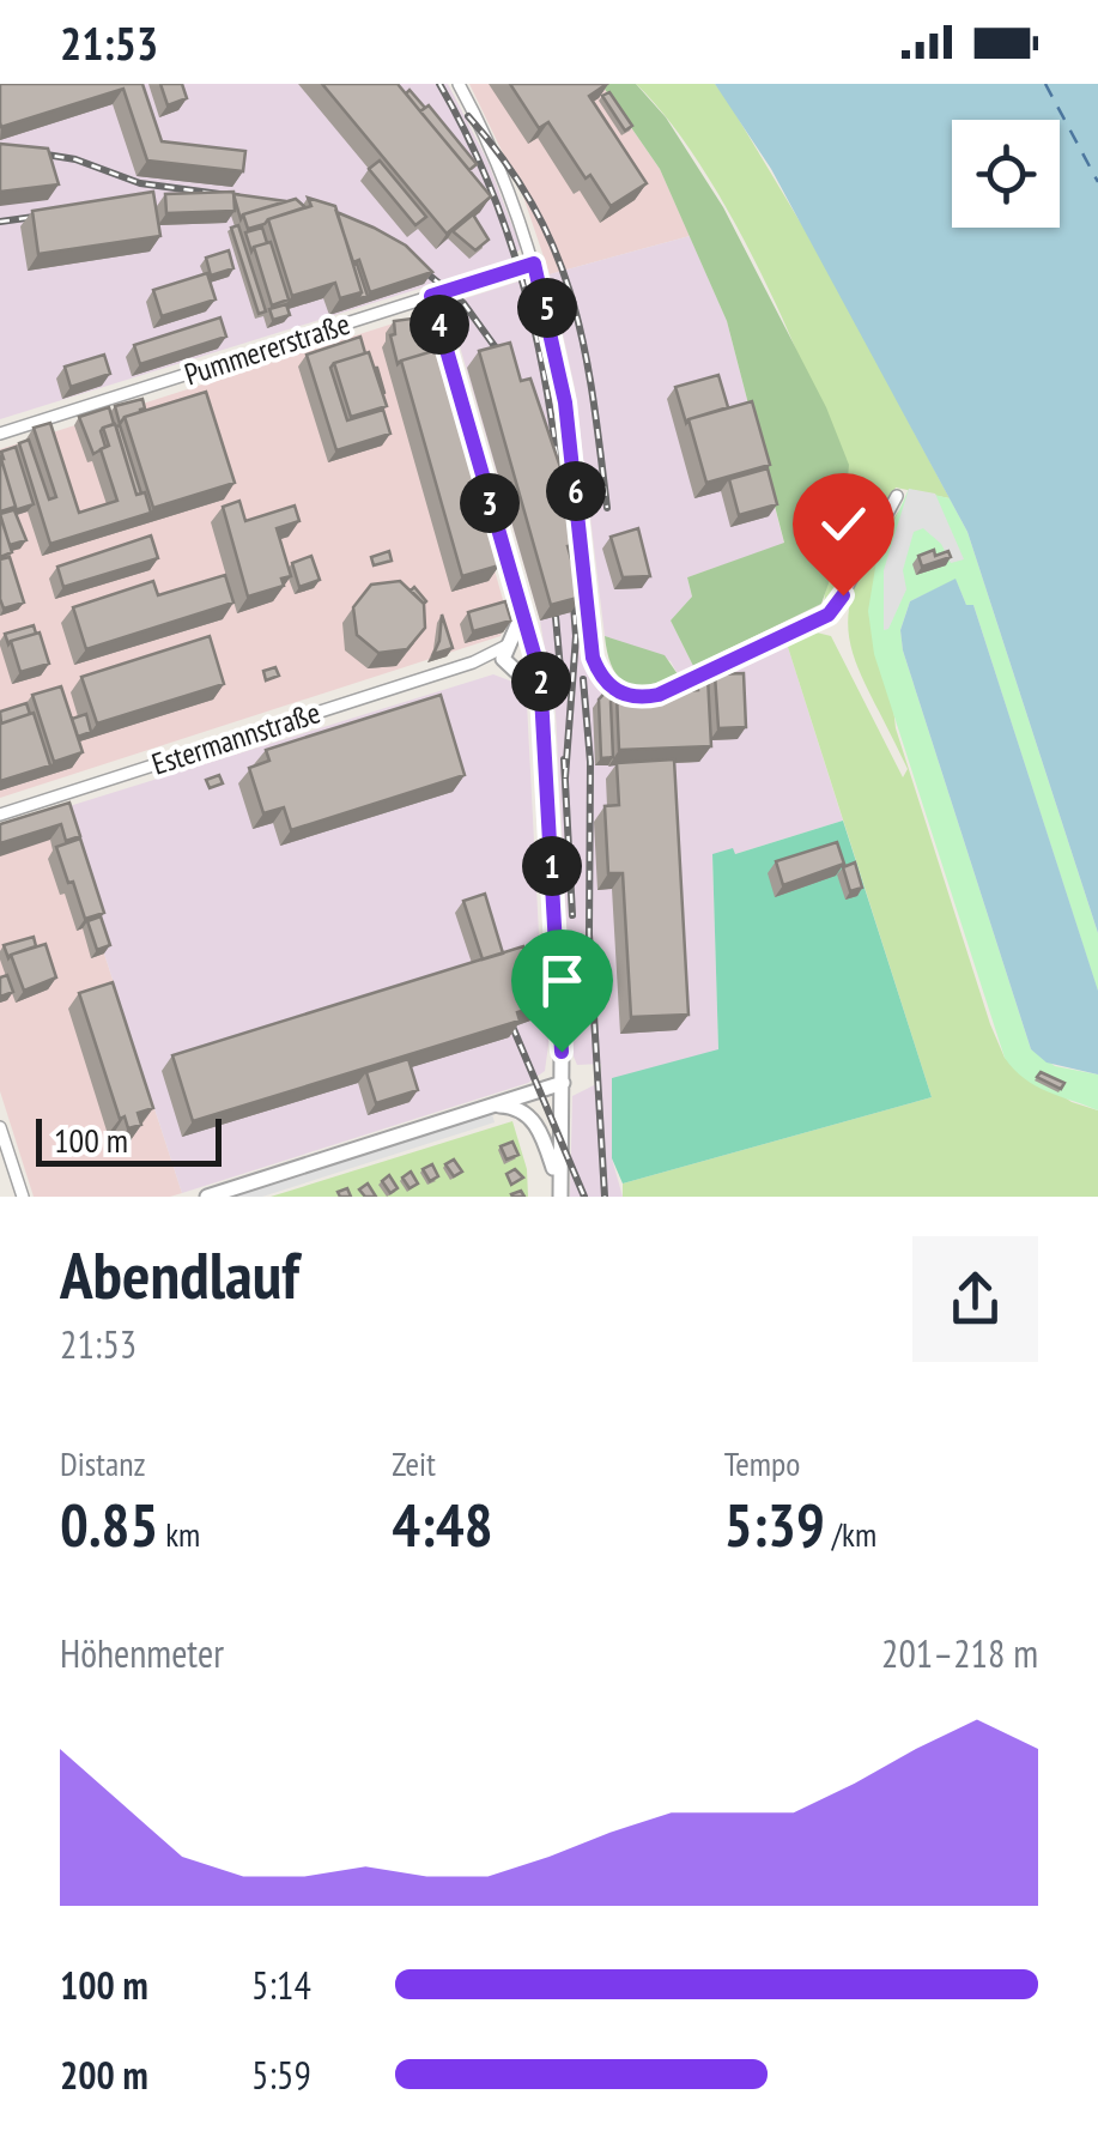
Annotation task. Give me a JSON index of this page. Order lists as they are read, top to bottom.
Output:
{
  "streets": {
    "street": ["Pummererstraße", "Estermannstraße"]
  },
  "scale_bar": "100 m",
  "page": {
    "status": "21:53",
    "pins": [
      "5",
      "4",
      "6",
      "3",
      "2",
      "1"
    ],
    "scale": "100 m",
    "heading": ["Abendlauf", "21:53"],
    "stats": [
      ["Distanz", "0.85 km"],
      ["Zeit", "4:48"],
      ["Tempo", "5:39 /km"]
    ],
    "chart": ["Höhenmeter", "201–218 m"],
    "list": [
      {
        "name": "100 m",
        "note": "5:14"
      },
      {
        "name": "200 m",
        "note": "5:59"
      }
    ]
  }
}
